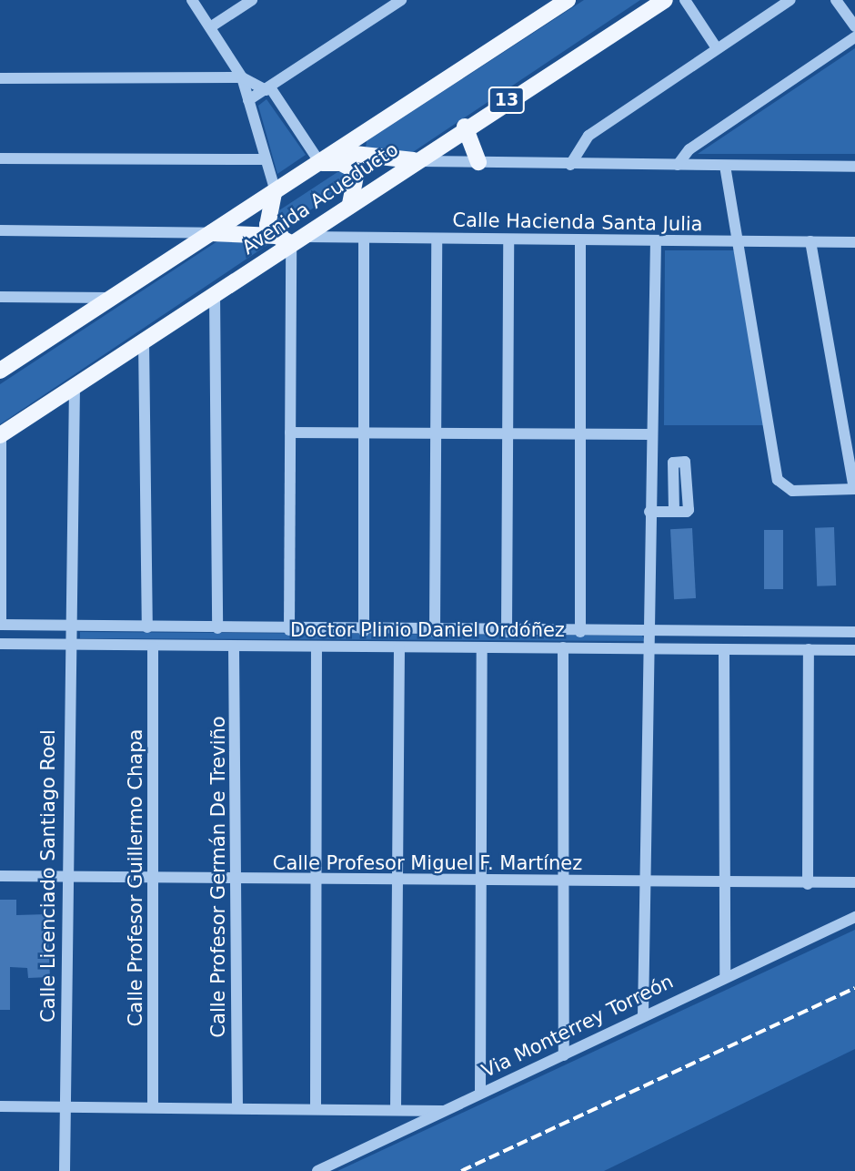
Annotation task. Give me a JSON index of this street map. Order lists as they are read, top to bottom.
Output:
{
  "streets": {
    "main road": ["13", "Avenida Acueducto"],
    "street": [
      "Calle Hacienda Santa Julia",
      "Doctor Plinio Daniel Ordóñez",
      "Calle Profesor Miguel F. Martínez",
      "Calle Licenciado Santiago Roel",
      "Calle Profesor Germán De Treviño",
      "Calle Profesor Guillermo Chapa",
      "Via Monterrey Torreón"
    ]
  },
  "crossings": [
    ["Avenida Acueducto", "Calle Hacienda Santa Julia"],
    ["Avenida Acueducto", "Calle Licenciado Santiago Roel"],
    ["Doctor Plinio Daniel Ordóñez", "Calle Licenciado Santiago Roel"],
    ["Doctor Plinio Daniel Ordóñez", "Calle Profesor Germán De Treviño"],
    ["Doctor Plinio Daniel Ordóñez", "Calle Profesor Guillermo Chapa"],
    ["Calle Profesor Miguel F. Martínez", "Calle Licenciado Santiago Roel"],
    ["Calle Profesor Miguel F. Martínez", "Calle Profesor Germán De Treviño"],
    ["Calle Profesor Miguel F. Martínez", "Calle Profesor Guillermo Chapa"]
  ]
}
